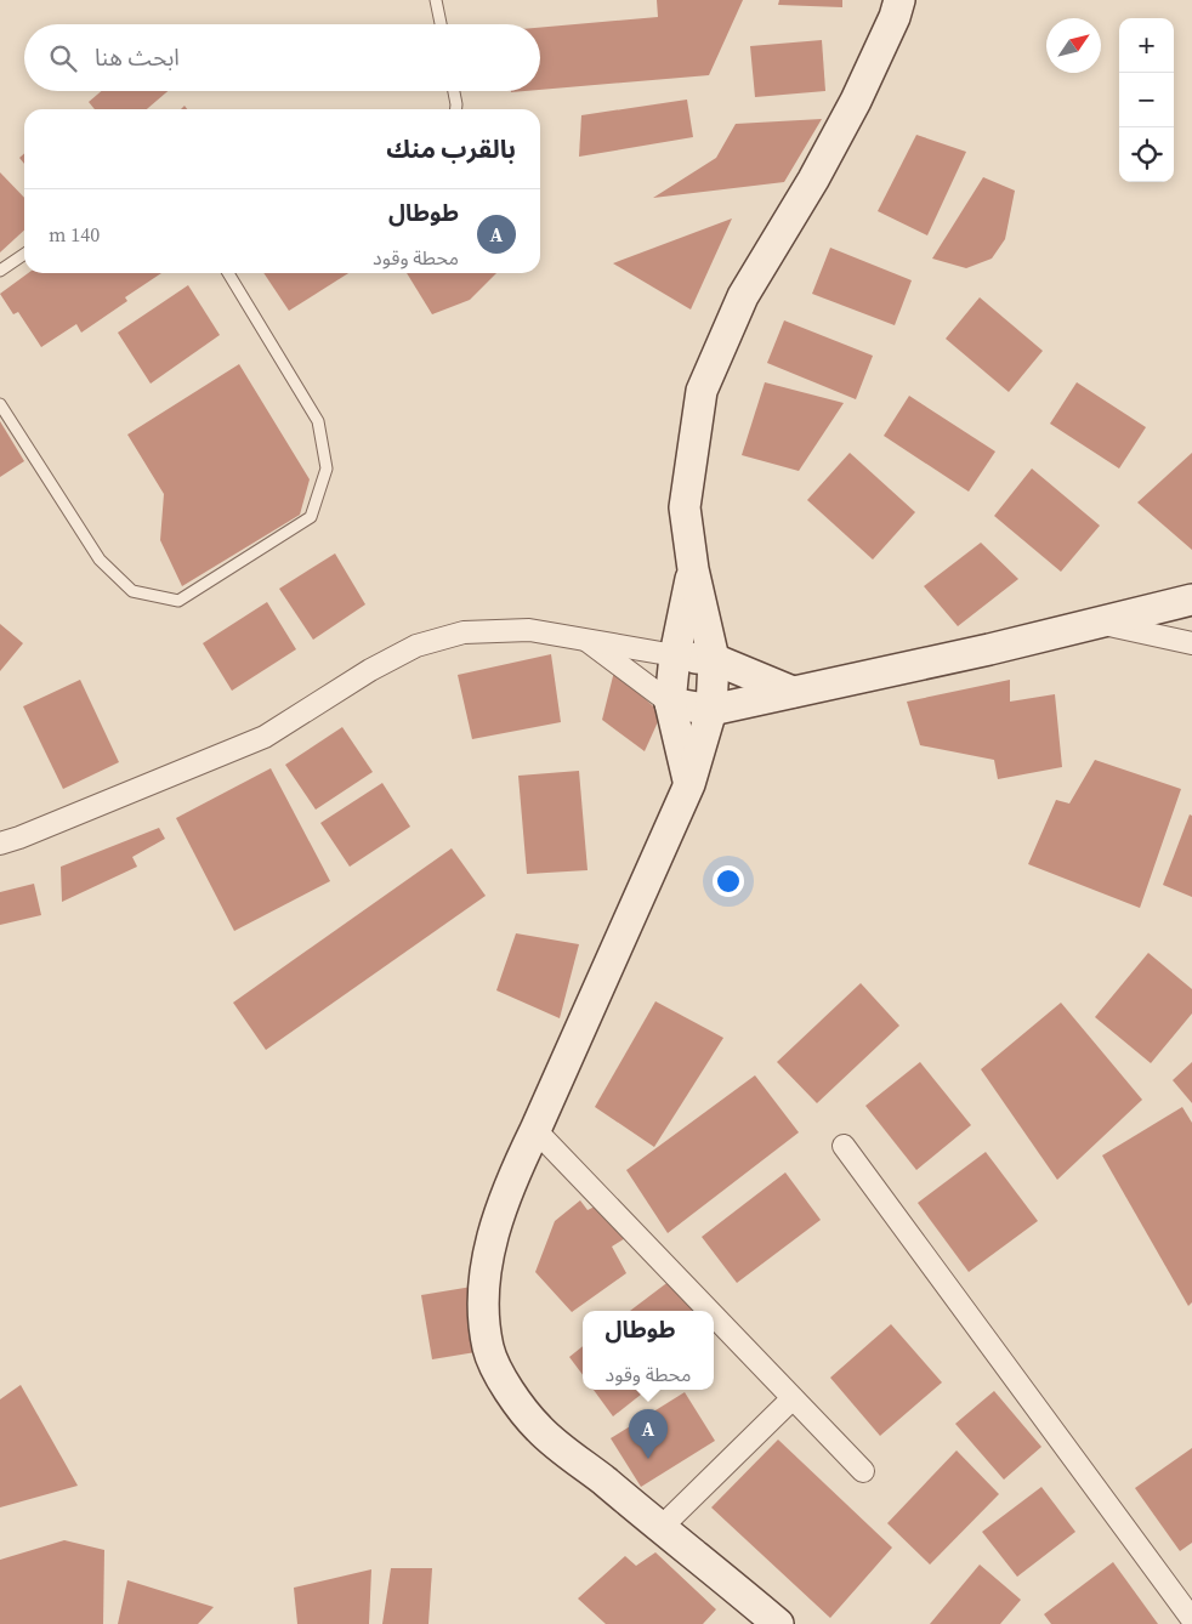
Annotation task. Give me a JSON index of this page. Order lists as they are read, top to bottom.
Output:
{
  "north": "top right",
  "page": {
    "map_buttons": ["+", "−"],
    "search": "ابحث هنا",
    "heading": "بالقرب منك",
    "list": [
      {
        "mark": "A",
        "name": "طوطال",
        "note": "محطة وقود",
        "value": "140 m"
      }
    ],
    "popup": ["طوطال", "محطة وقود"],
    "pins": "A"
  }
}
